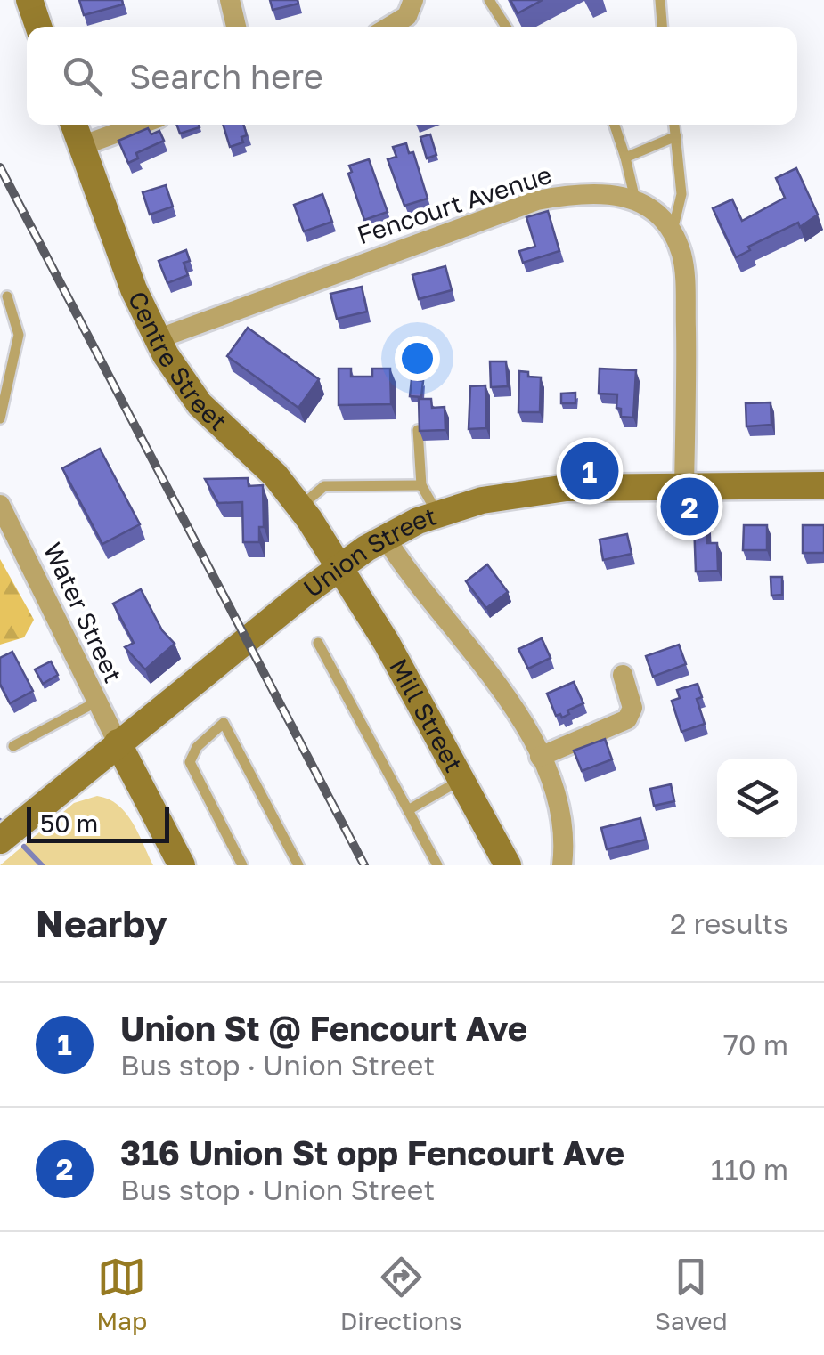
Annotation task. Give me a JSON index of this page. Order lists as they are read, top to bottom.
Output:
{
  "streets": {
    "main road": ["Centre Street", "Union Street", "Mill Street"],
    "street": ["Fencourt Avenue", "Water Street"]
  },
  "crossings": [
    ["Fencourt Avenue", "Centre Street"],
    ["Centre Street", "Union Street"],
    ["Centre Street", "Mill Street"],
    ["Union Street", "Water Street"],
    ["Union Street", "Mill Street"]
  ],
  "scale_bar": "50 m",
  "page": {
    "search": "Search here",
    "pins": ["1", "2"],
    "scale": "50 m",
    "heading": ["Nearby", "2 results"],
    "list": [
      {
        "mark": "1",
        "name": "Union St @ Fencourt Ave",
        "note": "Bus stop · Union Street",
        "value": "70 m"
      },
      {
        "mark": "2",
        "name": "316 Union St opp Fencourt Ave",
        "note": "Bus stop · Union Street",
        "value": "110 m"
      }
    ],
    "nav": ["Map", "Directions", "Saved"]
  }
}
